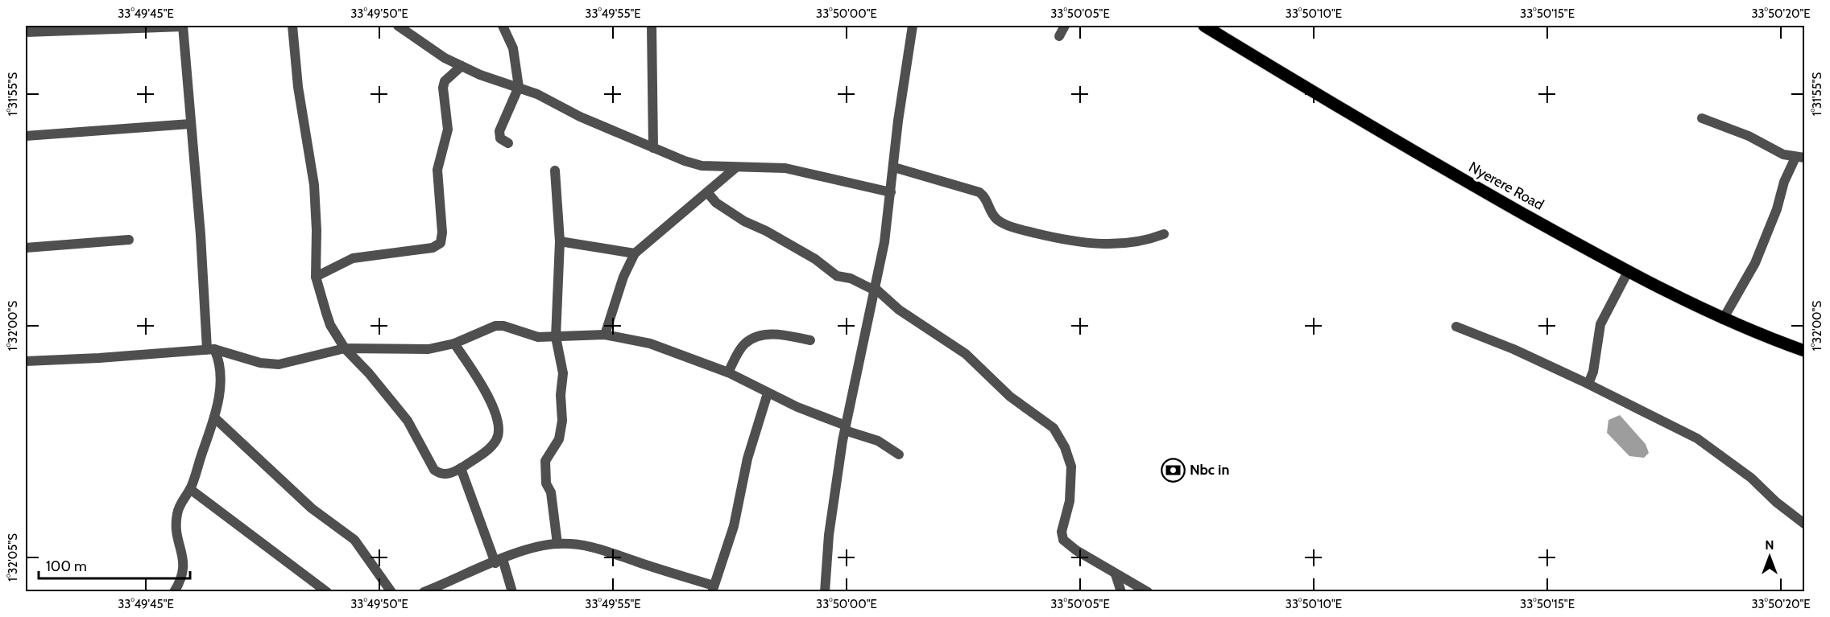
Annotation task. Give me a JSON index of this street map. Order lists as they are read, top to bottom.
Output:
{
  "streets": {
    "main road": ["Nyerere Road"]
  },
  "places": {
    "bank": ["Nbc in"]
  },
  "scale_bar": "100 m",
  "north": "top",
  "coordinates": [
    "33°49'45\"E",
    "33°49'50\"E",
    "33°49'55\"E",
    "33°50'00\"E",
    "33°50'05\"E",
    "33°50'10\"E",
    "33°50'15\"E",
    "33°50'20\"E",
    "1°31'55\"S",
    "1°32'00\"S",
    "1°32'05\"S"
  ]
}
